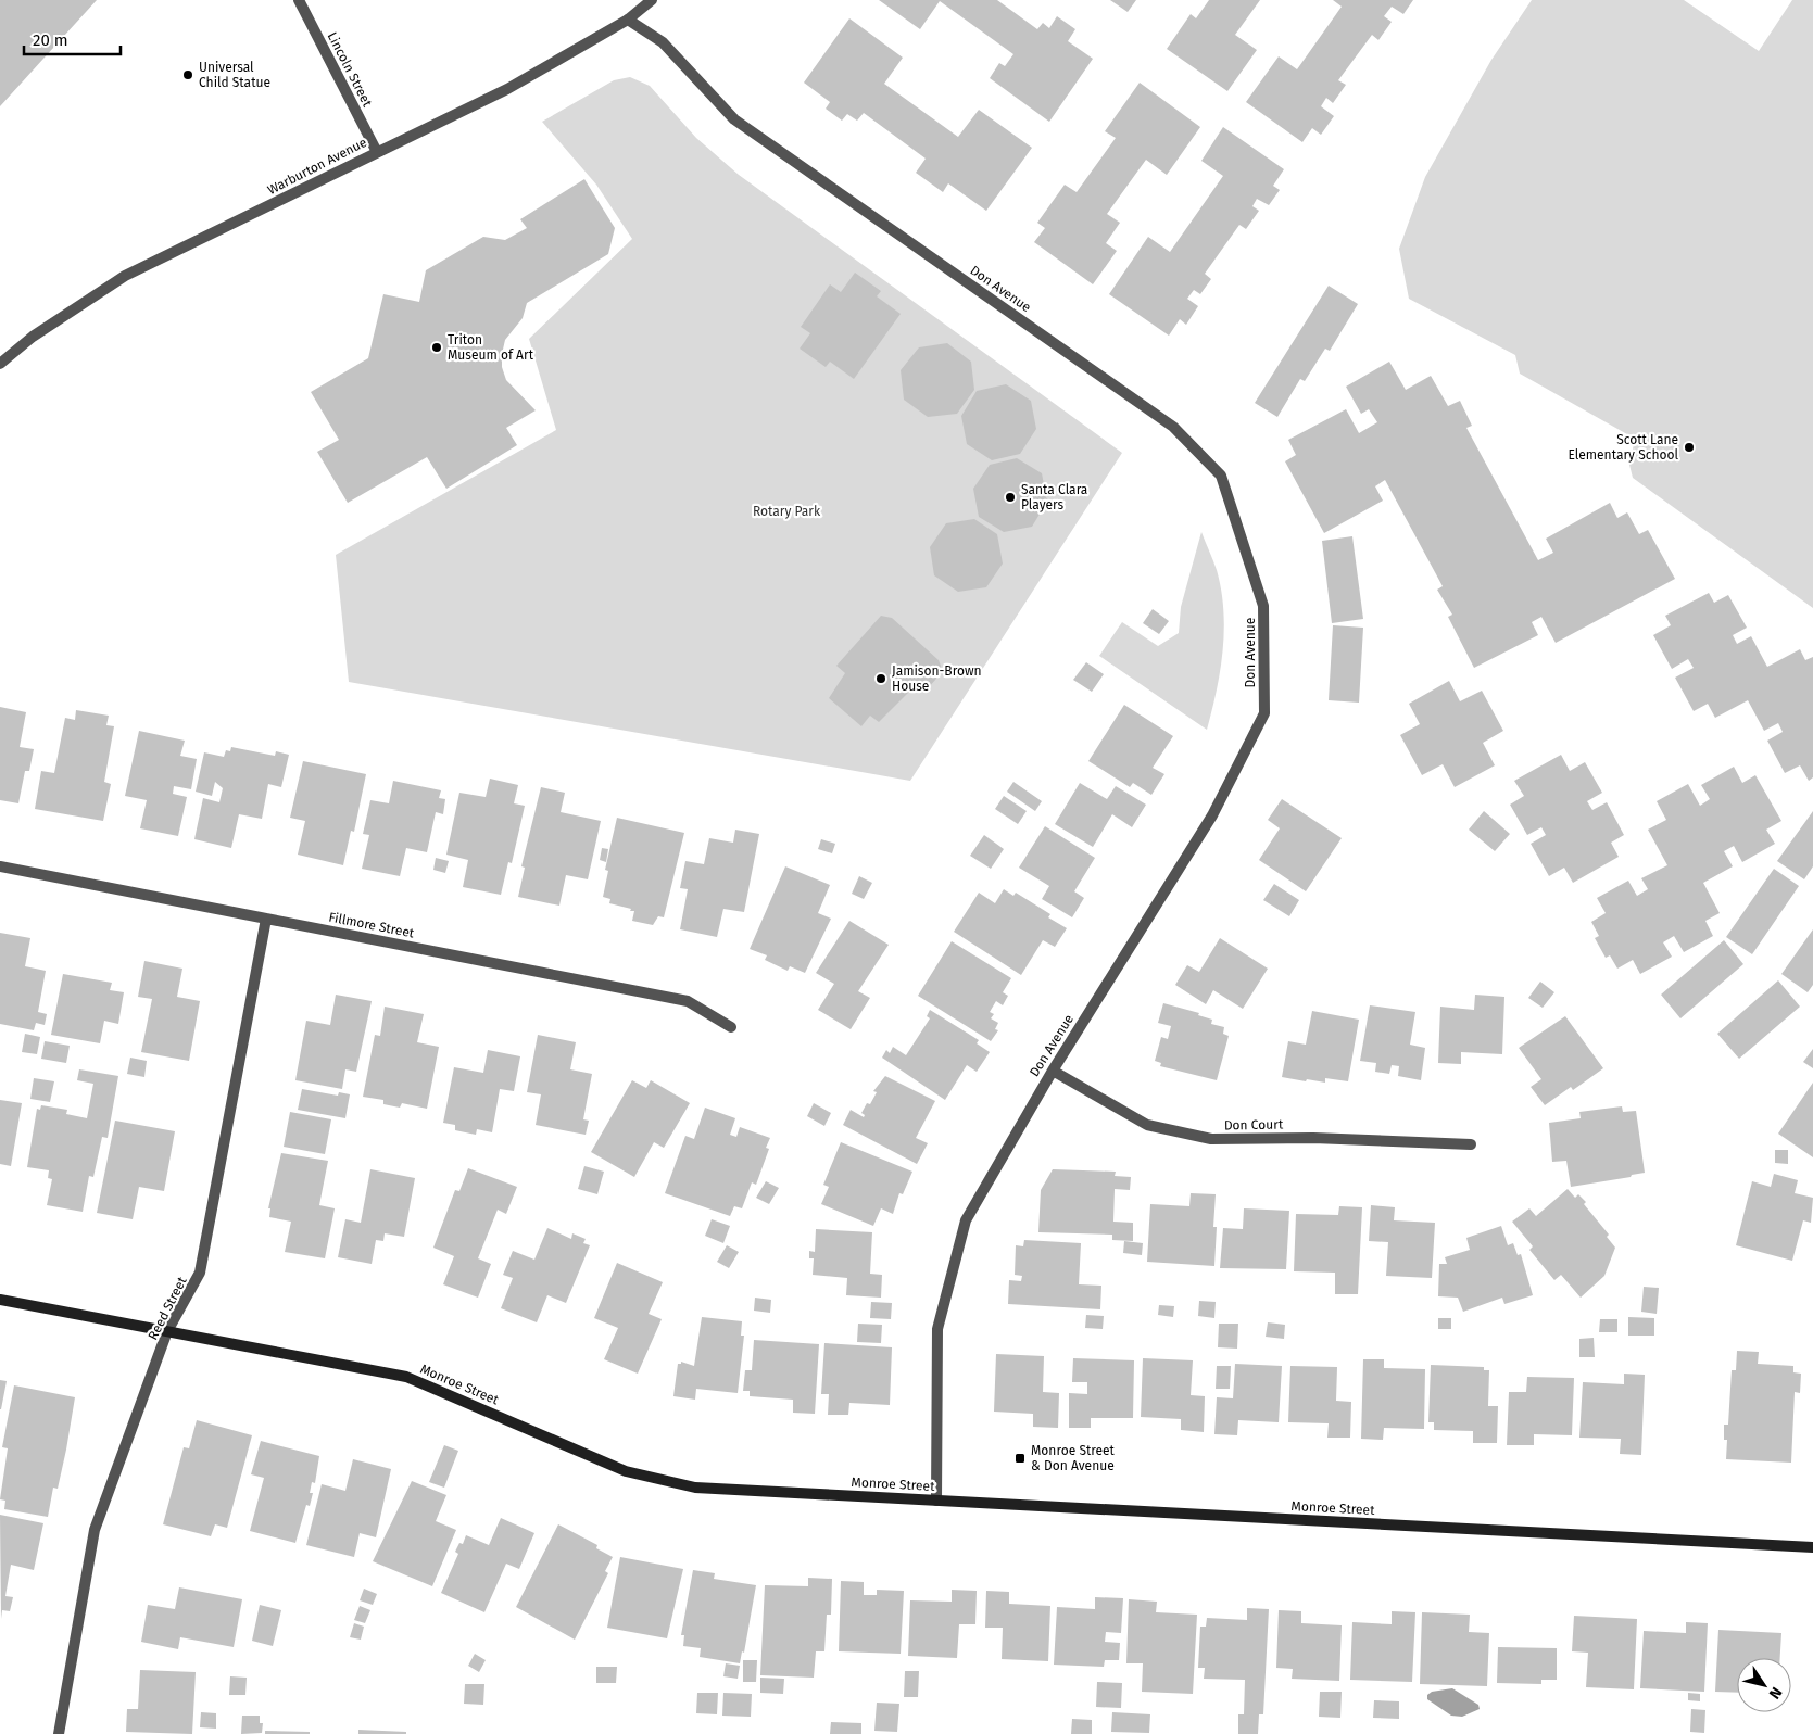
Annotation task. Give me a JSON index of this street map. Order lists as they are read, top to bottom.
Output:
{
  "streets": {
    "main road": ["Monroe Street"],
    "street": [
      "Lincoln Street",
      "Warburton Avenue",
      "Don Avenue",
      "Fillmore Street",
      "Don Court",
      "Reed Street"
    ]
  },
  "crossings": [
    ["Lincoln Street", "Warburton Avenue"],
    ["Warburton Avenue", "Don Avenue"],
    ["Don Avenue", "Don Court"],
    ["Don Avenue", "Monroe Street"],
    ["Fillmore Street", "Reed Street"],
    ["Reed Street", "Monroe Street"]
  ],
  "parks": ["Rotary Park"],
  "places": {
    "other": [
      "Universal Child Statue",
      "Triton Museum of Art",
      "Scott Lane Elementary School",
      "Santa Clara Players",
      "Jamison-Brown House"
    ],
    "transit": ["Monroe Street & Don Avenue"]
  },
  "scale_bar": "20 m",
  "north": "bottom right"
}
